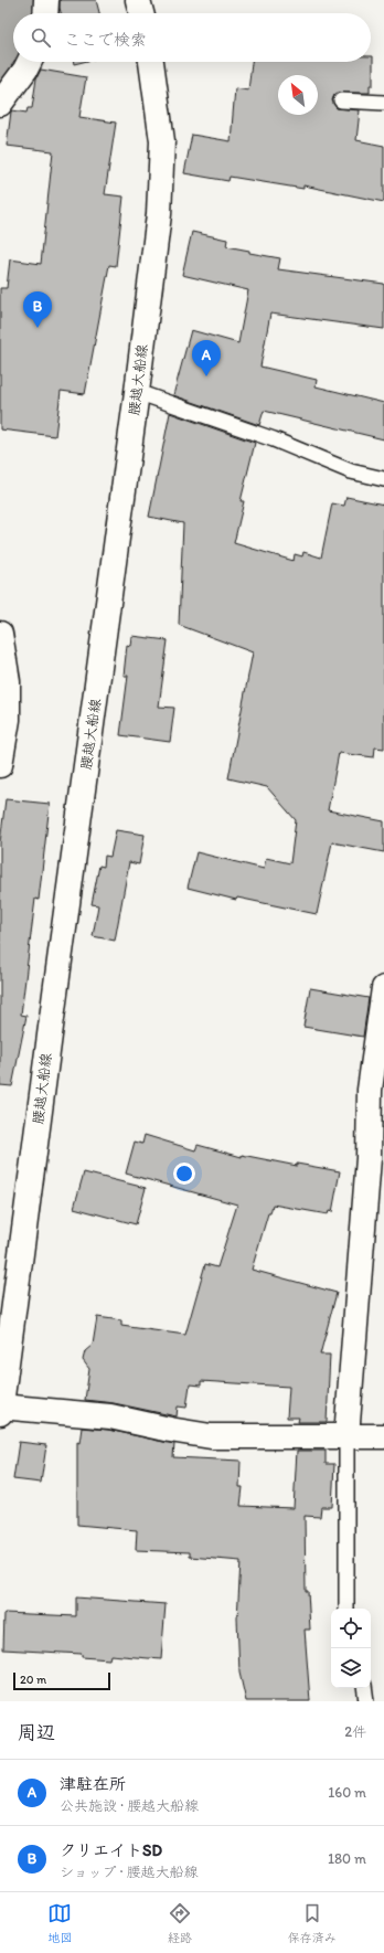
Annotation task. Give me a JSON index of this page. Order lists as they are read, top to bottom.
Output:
{
  "streets": {
    "main road": ["腰越大船線"]
  },
  "scale_bar": "20 m",
  "north": "top left",
  "page": {
    "search": "ここで検索",
    "pins": ["B", "A"],
    "scale": "20 m",
    "heading": ["周辺", "2件"],
    "list": [
      {
        "mark": "A",
        "name": "津駐在所",
        "note": "公共施設 · 腰越大船線",
        "value": "160 m"
      },
      {
        "mark": "B",
        "name": "クリエイトSD",
        "note": "ショップ · 腰越大船線",
        "value": "180 m"
      }
    ],
    "nav": ["地図", "経路", "保存済み"]
  }
}
